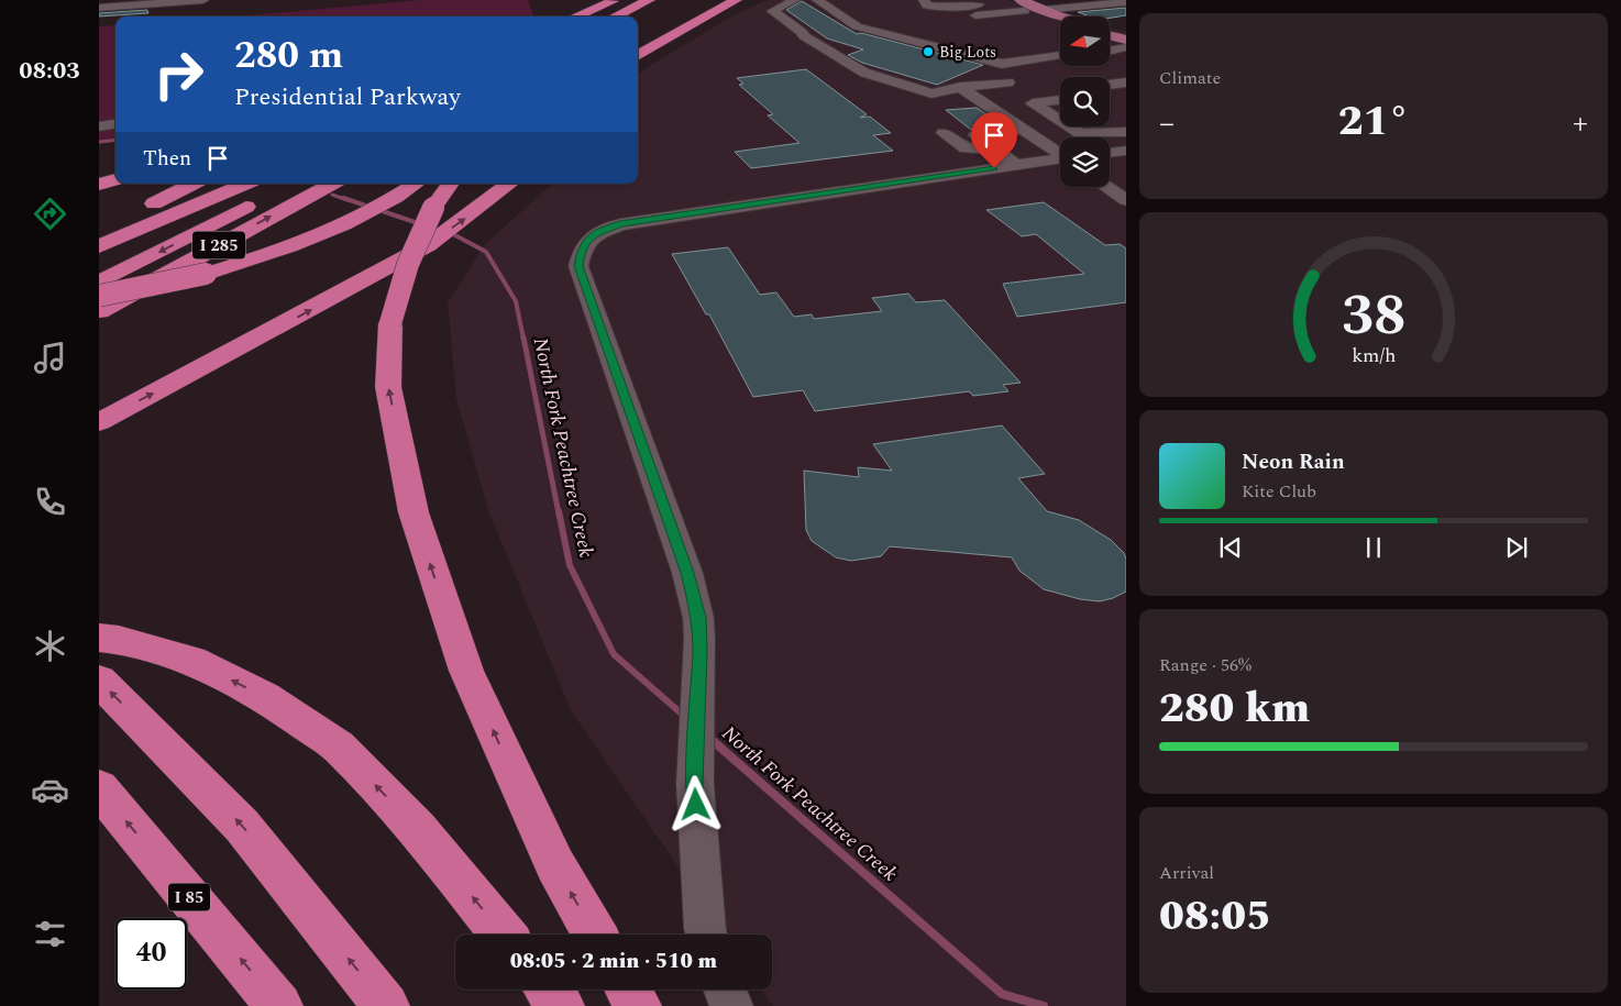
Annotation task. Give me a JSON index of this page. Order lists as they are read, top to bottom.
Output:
{
  "streets": {
    "highway": ["I 285", "I 85"]
  },
  "water": ["North Fork Peachtree Creek"],
  "places": ["Big Lots"],
  "north": "left",
  "page": {
    "tabs": "08:03",
    "tile": [
      "Climate",
      ["Range · 56%", "280 km"],
      ["Arrival", "08:05"]
    ],
    "turn": ["280 m", "Presidential Parkway"],
    "heat": ["−", "21°", "+"],
    "then": "Then",
    "song": ["Neon Rain", "Kite Club"],
    "limit": "40",
    "trip": "08:05 · 2 min · 510 m",
    "gauge": ["38", "km/h"]
  }
}
